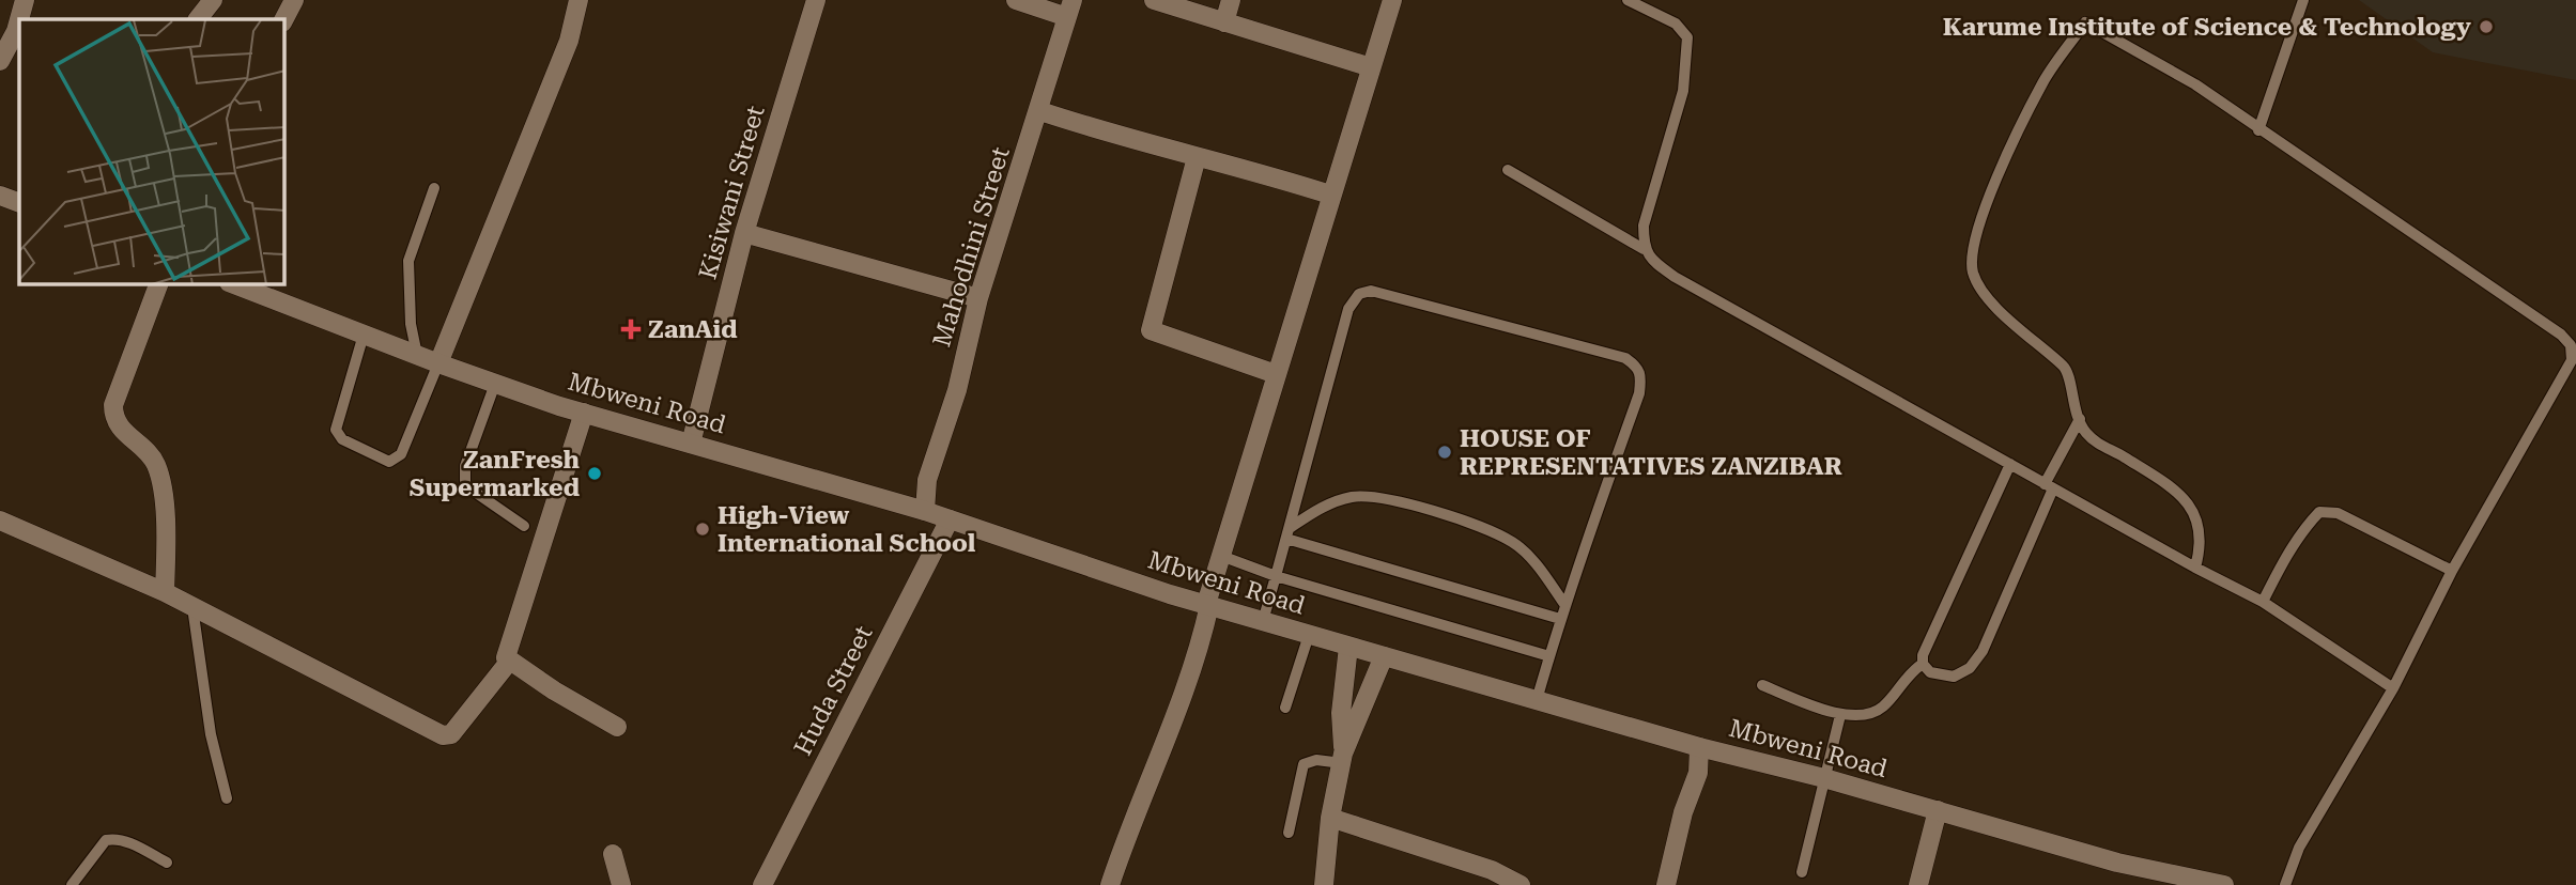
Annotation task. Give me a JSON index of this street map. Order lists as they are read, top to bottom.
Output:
{
  "streets": {
    "street": [
      "Kisiwani Street",
      "Mahodhini Street",
      "Mbweni Road",
      "Huda Street"
    ]
  },
  "crossings": [
    ["Kisiwani Street", "Mbweni Road"],
    ["Mahodhini Street", "Mbweni Road"],
    ["Mbweni Road", "Huda Street"]
  ],
  "places": {
    "other": [
      "Karume Institute of Science & Technology",
      "HOUSE OF REPRESENTATIVES ZANZIBAR",
      "ZanFresh Supermarked",
      "High-View International School"
    ],
    "health": ["ZanAid"]
  }
}
